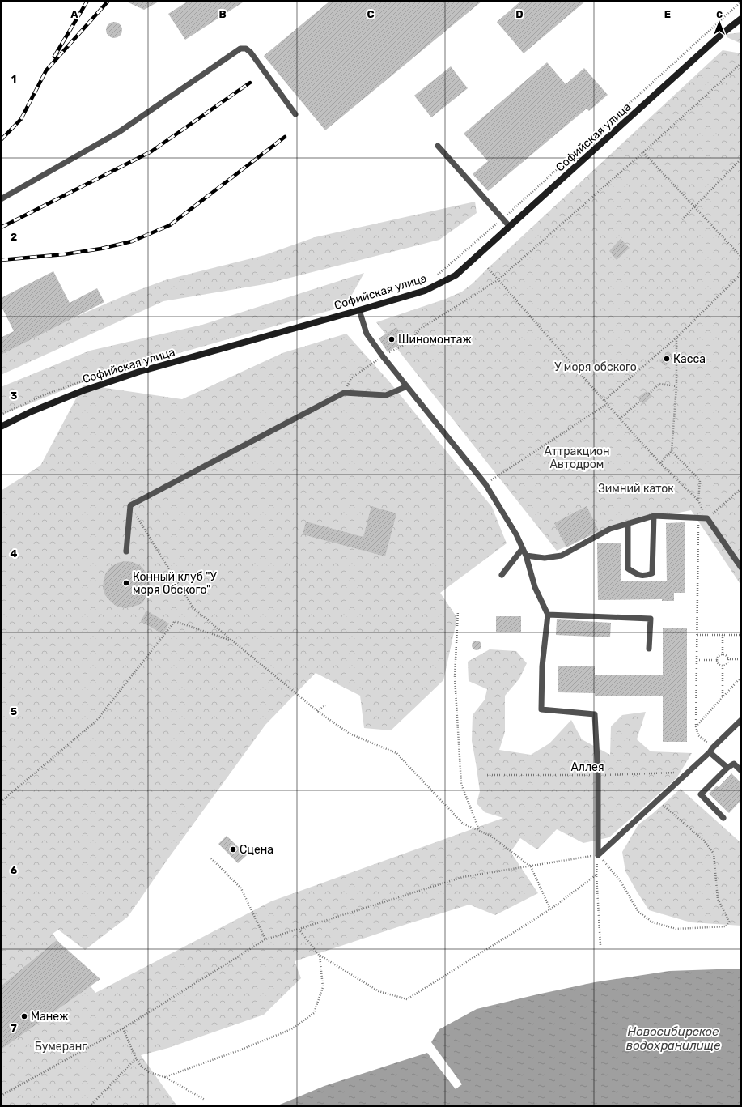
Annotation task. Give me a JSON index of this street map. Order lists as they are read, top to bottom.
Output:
{
  "streets": {
    "main road": ["Софийская улица"],
    "path": ["Аллея"]
  },
  "water": ["Новосибирское водохранилище"],
  "parks": [
    "У моря обского",
    "Аттракцион Автодром",
    "Зимний каток",
    "Бумеранг"
  ],
  "places": [
    "Шиномонтаж",
    "Касса",
    "Конный клуб \"У моря Обского\"",
    "Сцена",
    "Манеж"
  ],
  "north": "top",
  "grid": {
    "columns": [
      "A",
      "B",
      "C",
      "D",
      "E"
    ],
    "rows": [
      "1",
      "2",
      "3",
      "4",
      "5",
      "6",
      "7"
    ]
  }
}
